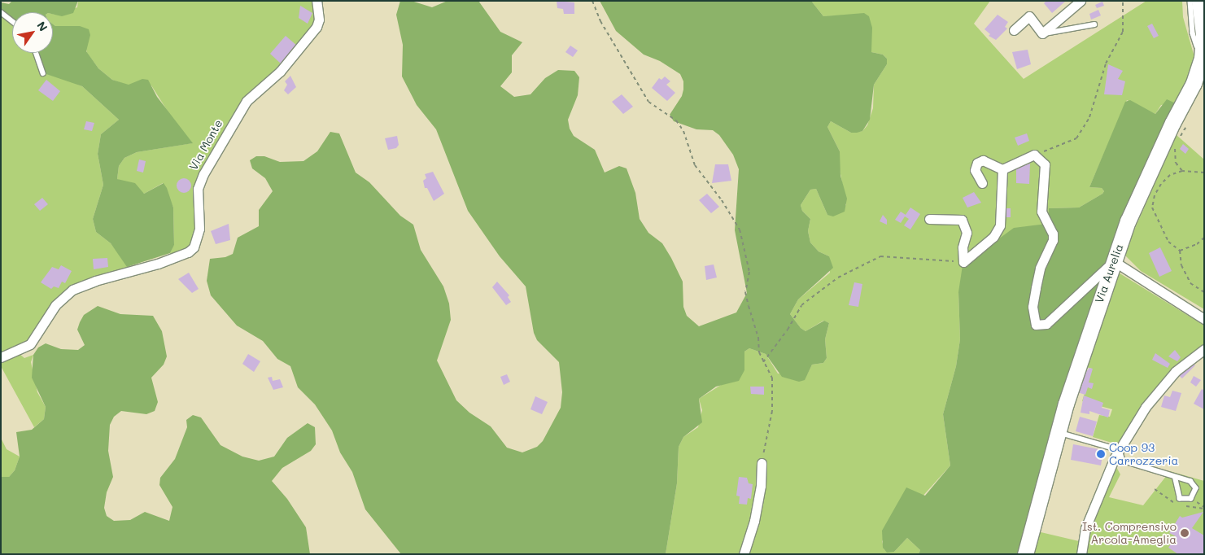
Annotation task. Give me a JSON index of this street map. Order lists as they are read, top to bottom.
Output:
{
  "streets": {
    "main road": ["Via Aurelia"],
    "street": ["Via Monte"]
  },
  "places": ["Coop 93 Carrozzeria", "Ist. Comprensivo Arcola-Ameglia"],
  "north": "top right"
}
